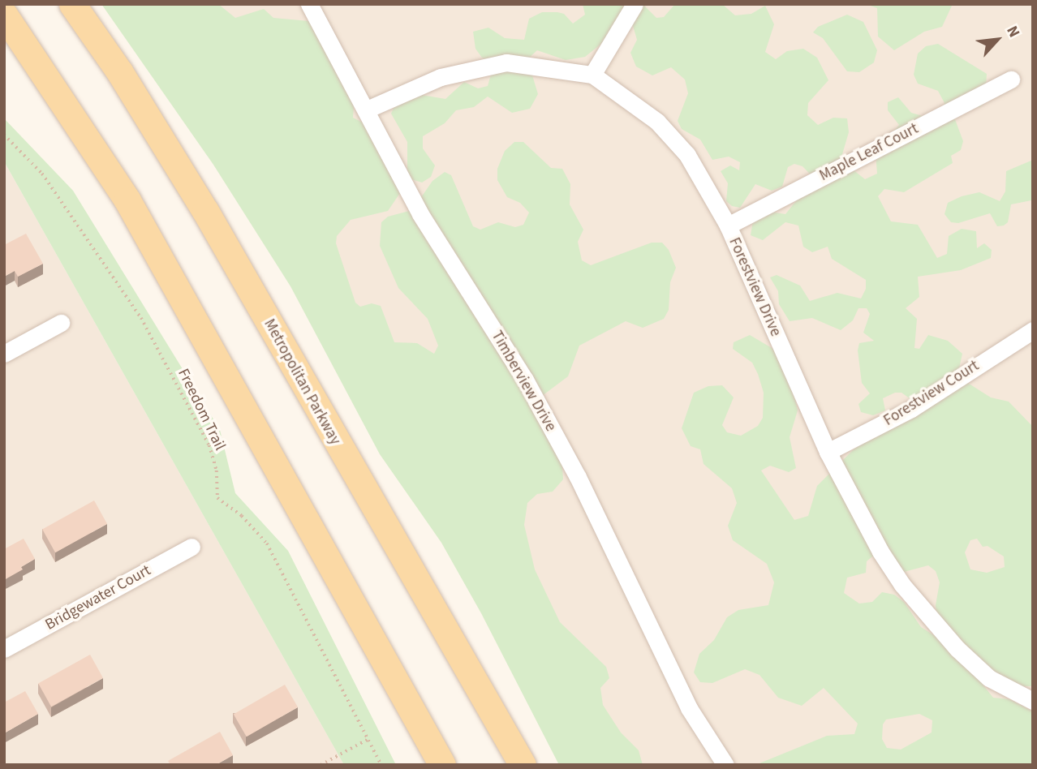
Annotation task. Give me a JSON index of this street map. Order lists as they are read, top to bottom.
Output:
{
  "streets": {
    "main road": ["Metropolitan Parkway"],
    "street": [
      "Maple Leaf Court",
      "Forestview Drive",
      "Timberview Drive",
      "Forestview Court",
      "Bridgewater Court"
    ],
    "path": ["Freedom Trail"]
  },
  "crossings": [
    ["Maple Leaf Court", "Forestview Drive"],
    ["Forestview Drive", "Timberview Drive"],
    ["Forestview Drive", "Forestview Court"]
  ],
  "north": "top right"
}
